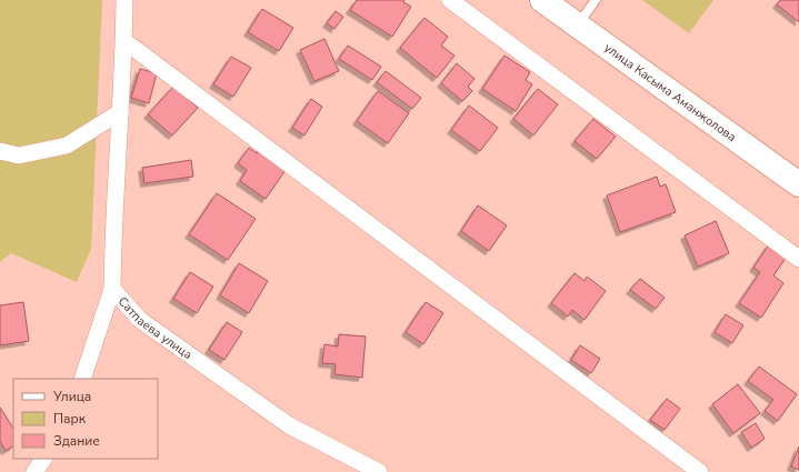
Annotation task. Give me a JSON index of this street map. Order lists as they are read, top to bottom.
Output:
{
  "streets": {
    "main road": ["улица Касыма Аманжолова"],
    "street": ["Сатпаева улица"]
  },
  "legend": ["Улица", "Парк", "Здание"]
}
